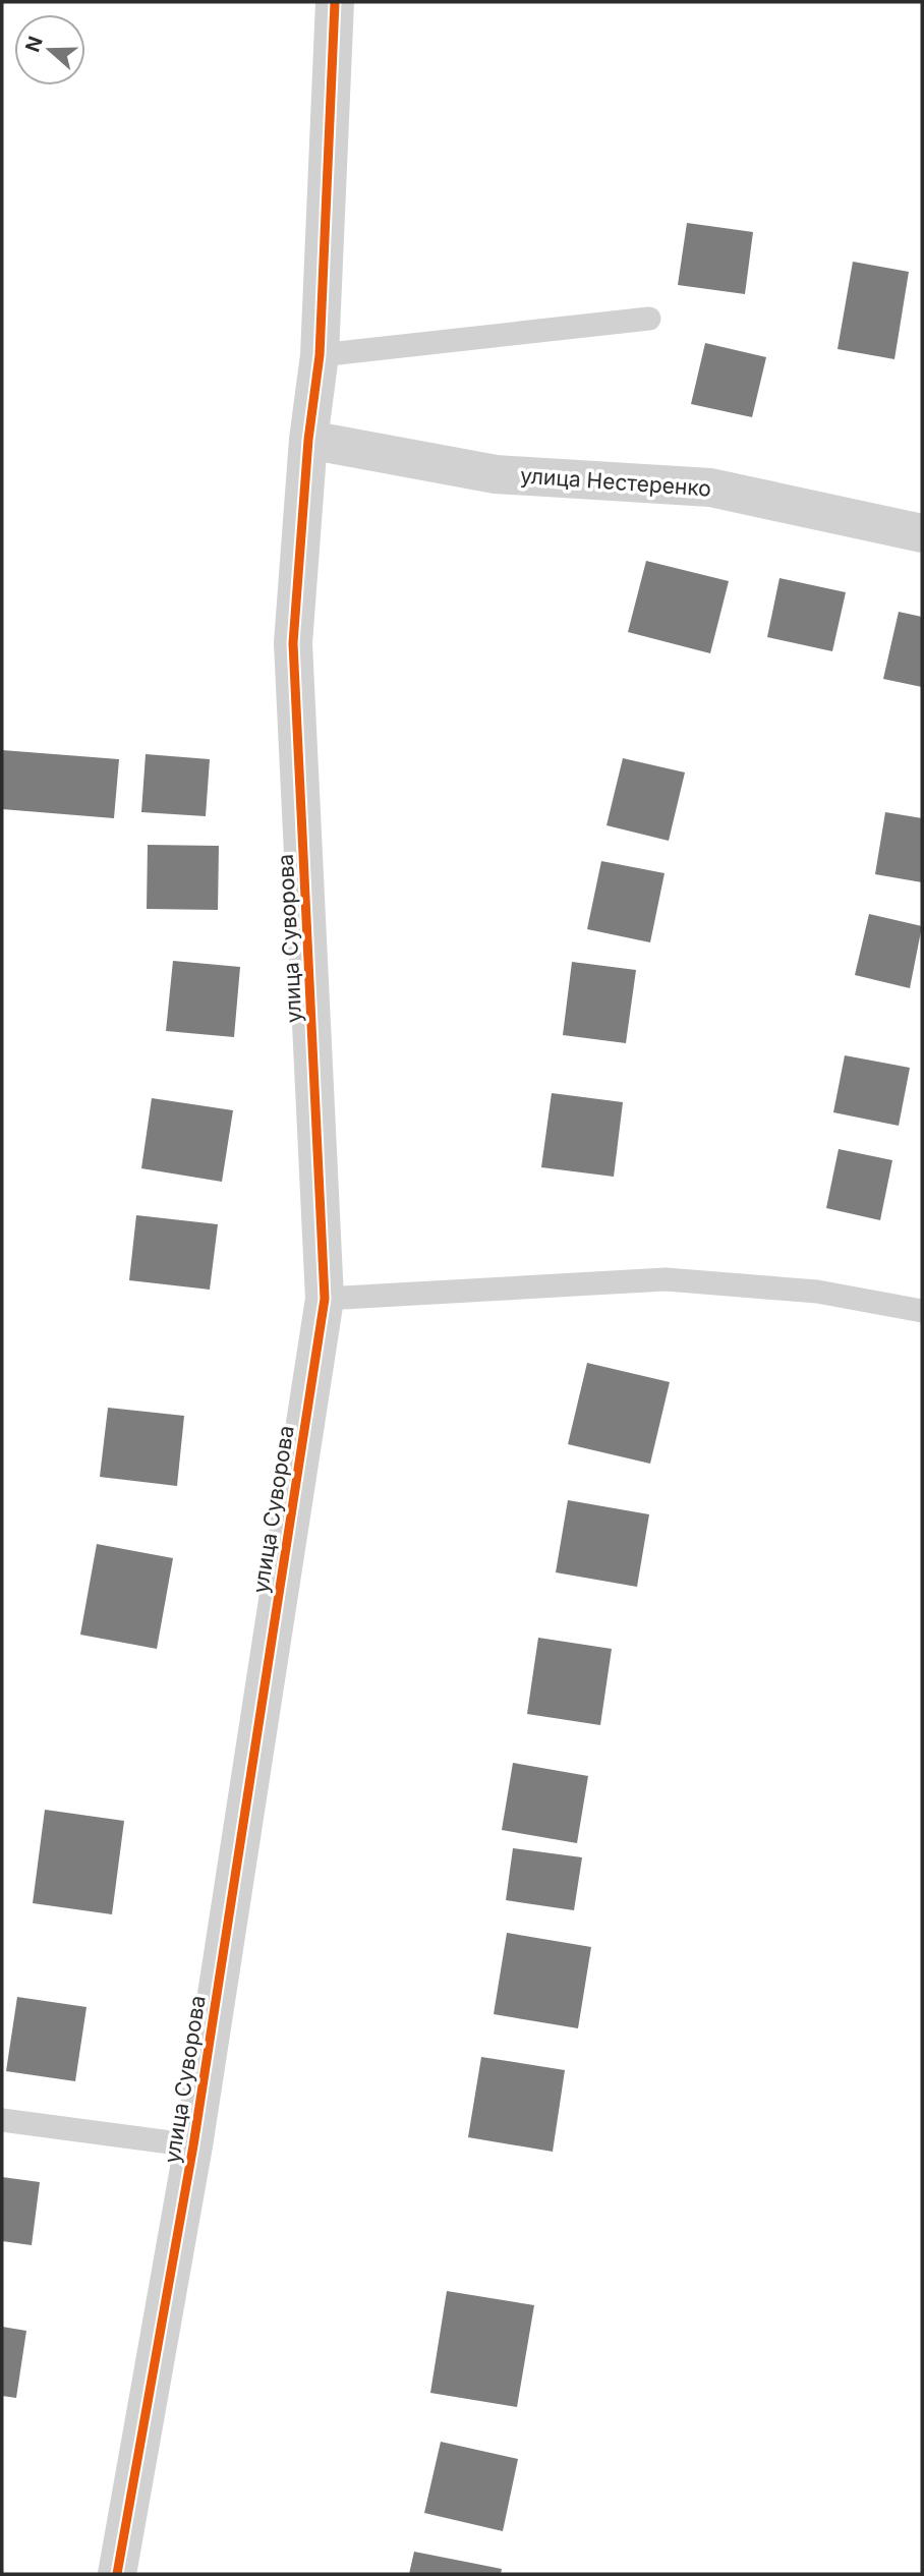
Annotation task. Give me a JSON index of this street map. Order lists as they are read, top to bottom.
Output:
{
  "streets": {
    "street": ["улица Нестеренко", "улица Суворова"]
  },
  "crossings": [
    ["улица Нестеренко", "улица Суворова"]
  ],
  "north": "left"
}
